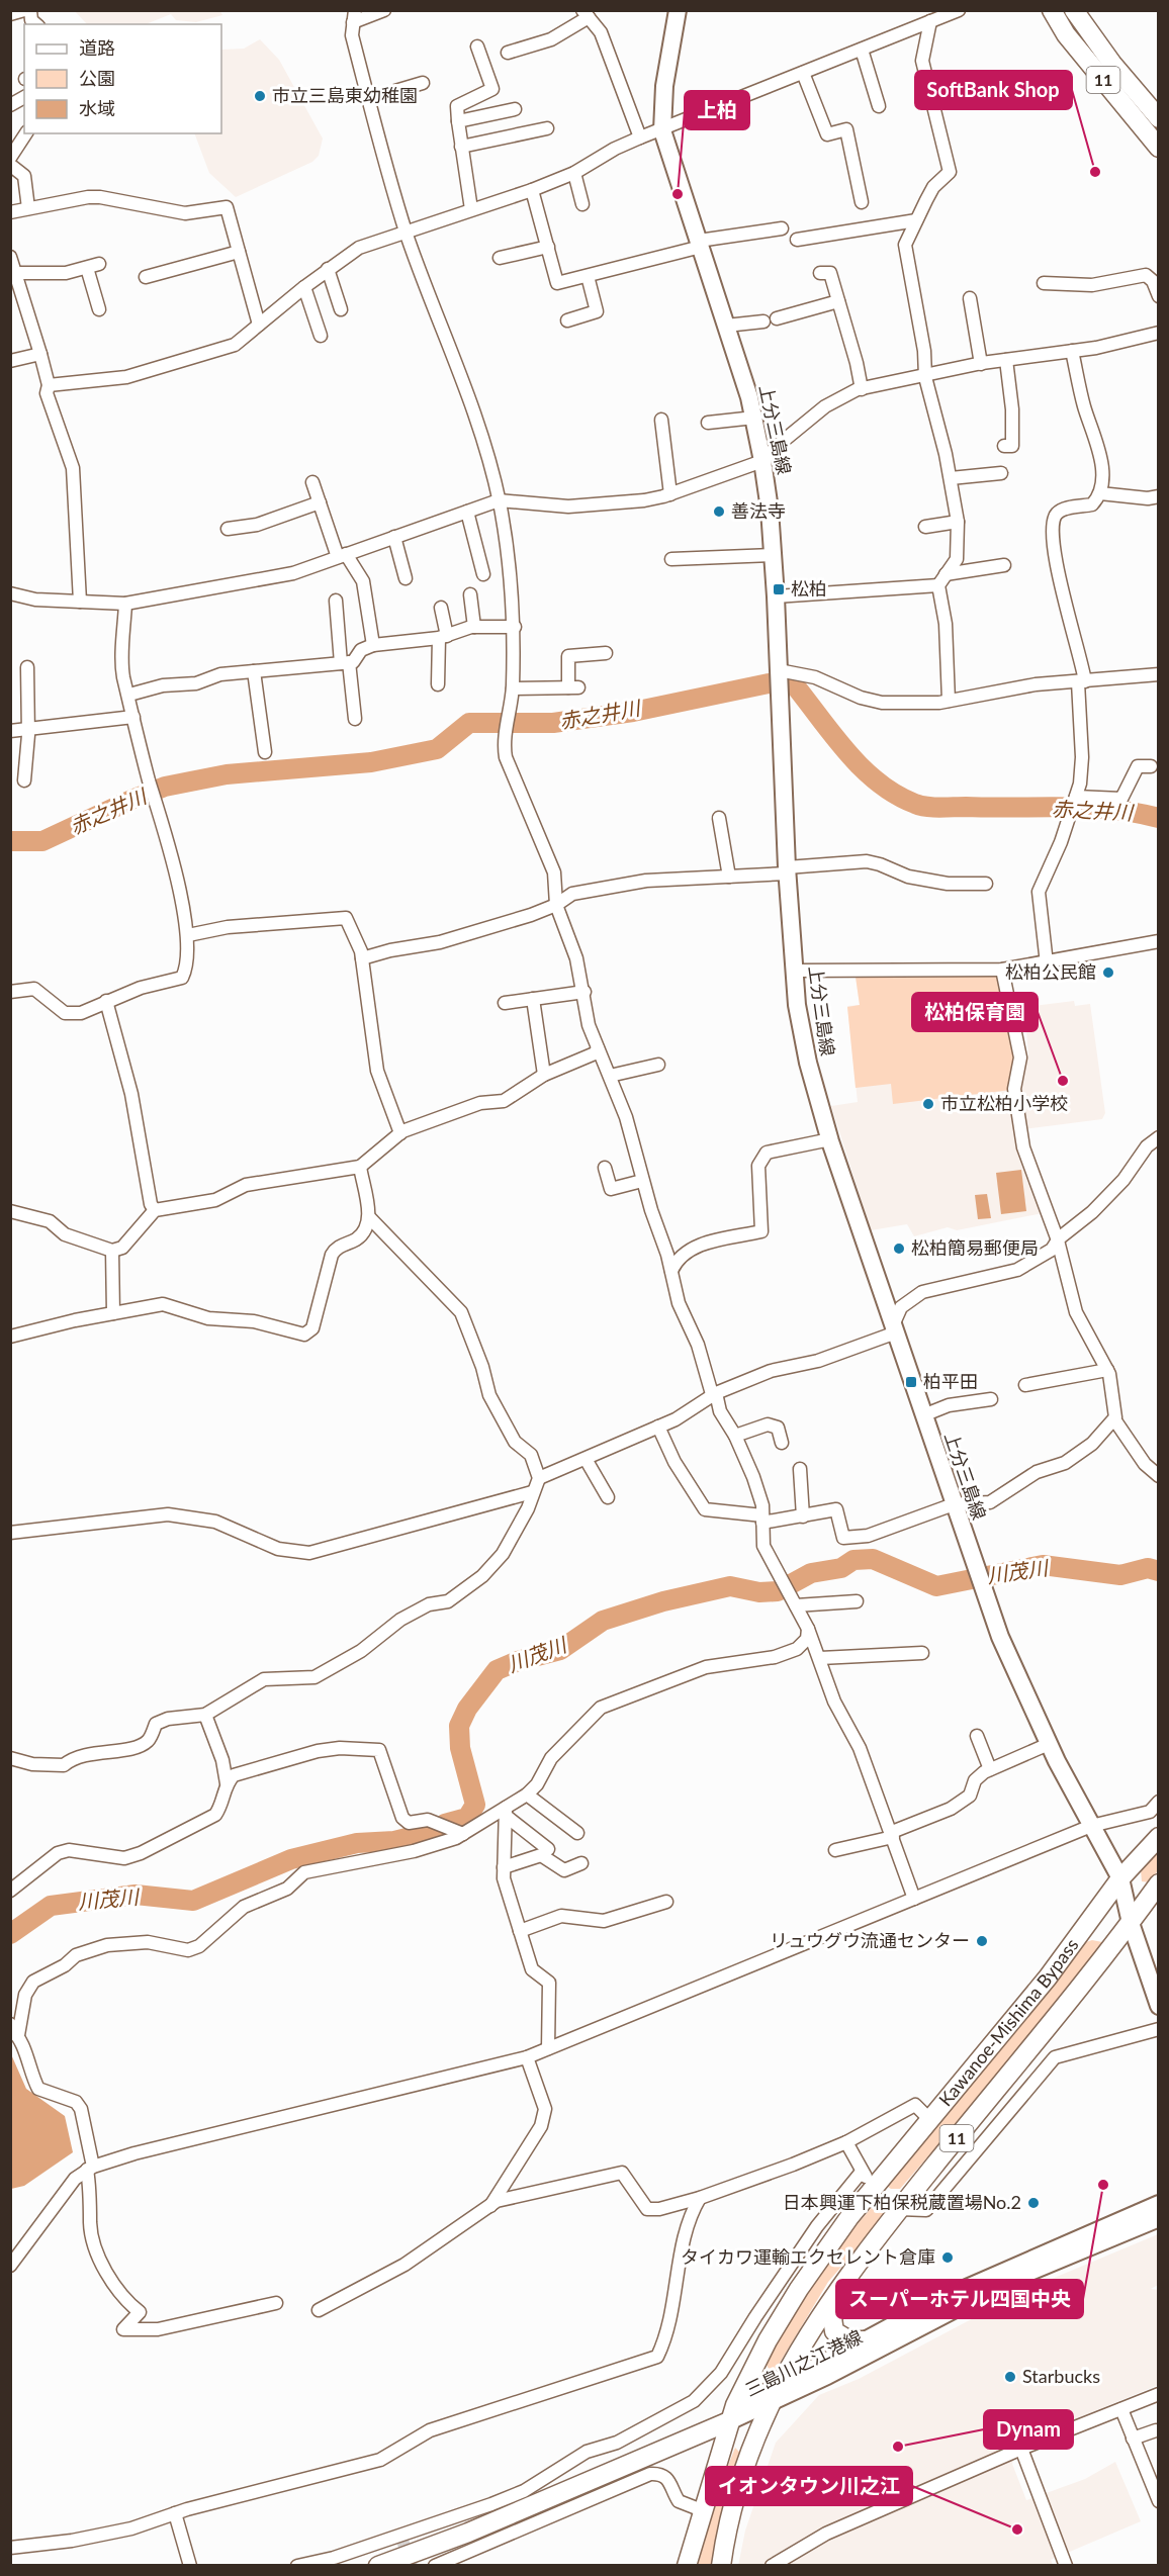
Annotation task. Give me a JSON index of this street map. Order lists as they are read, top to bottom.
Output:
{
  "streets": {
    "highway": ["11", "Kawanoe-Mishima Bypass"],
    "main road": ["上分三島線", "三島川之江港線"]
  },
  "crossings": [
    ["上分三島線", "Kawanoe-Mishima Bypass"],
    ["Kawanoe-Mishima Bypass", "三島川之江港線"]
  ],
  "water": ["赤之井川", "川茂川"],
  "places": {
    "other": [
      "市立三島東幼稚園",
      "SoftBank Shop",
      "上柏",
      "善法寺",
      "松柏公民館",
      "松柏保育園",
      "市立松柏小学校",
      "松柏簡易郵便局",
      "リュウグウ流通センター",
      "スーパーホテル四国中央",
      "日本興運下柏保税蔵置場No.2",
      "タイカワ運輸エクセレント倉庫",
      "Starbucks",
      "Dynam",
      "イオンタウン川之江"
    ],
    "transit": ["松柏", "柏平田"]
  },
  "legend": ["道路", "公園", "水域"]
}
